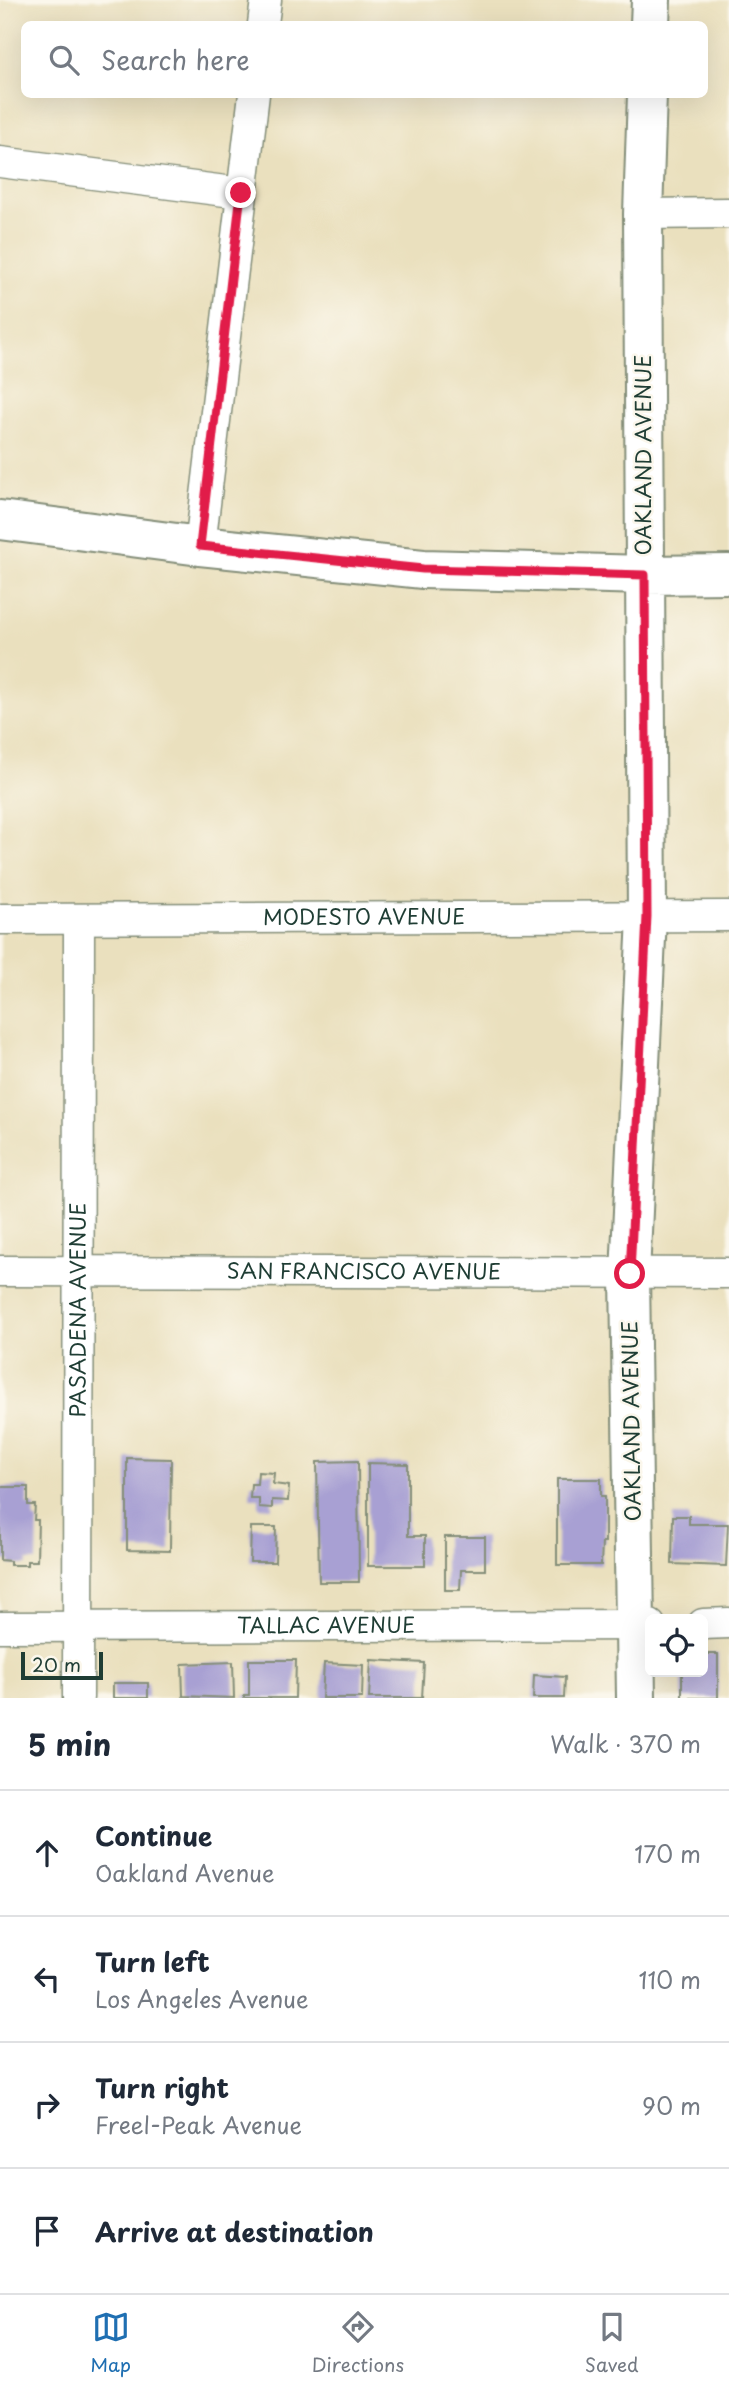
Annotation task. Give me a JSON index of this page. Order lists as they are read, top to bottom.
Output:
{
  "streets": {
    "street": [
      "OAKLAND AVENUE",
      "MODESTO AVENUE",
      "SAN FRANCISCO AVENUE",
      "PASADENA AVENUE",
      "TALLAC AVENUE"
    ]
  },
  "crossings": [
    ["OAKLAND AVENUE", "MODESTO AVENUE"],
    ["OAKLAND AVENUE", "SAN FRANCISCO AVENUE"],
    ["OAKLAND AVENUE", "TALLAC AVENUE"],
    ["MODESTO AVENUE", "PASADENA AVENUE"],
    ["SAN FRANCISCO AVENUE", "PASADENA AVENUE"],
    ["PASADENA AVENUE", "TALLAC AVENUE"]
  ],
  "scale_bar": "20 m",
  "page": {
    "search": "Search here",
    "scale": "20 m",
    "heading": ["5 min", "Walk · 370 m"],
    "list": [
      ["Continue", "Oakland Avenue", "170 m"],
      ["Turn left", "Los Angeles Avenue", "110 m"],
      ["Turn right", "Freel-Peak Avenue", "90 m"],
      "Arrive at destination"
    ],
    "nav": ["Map", "Directions", "Saved"]
  }
}
